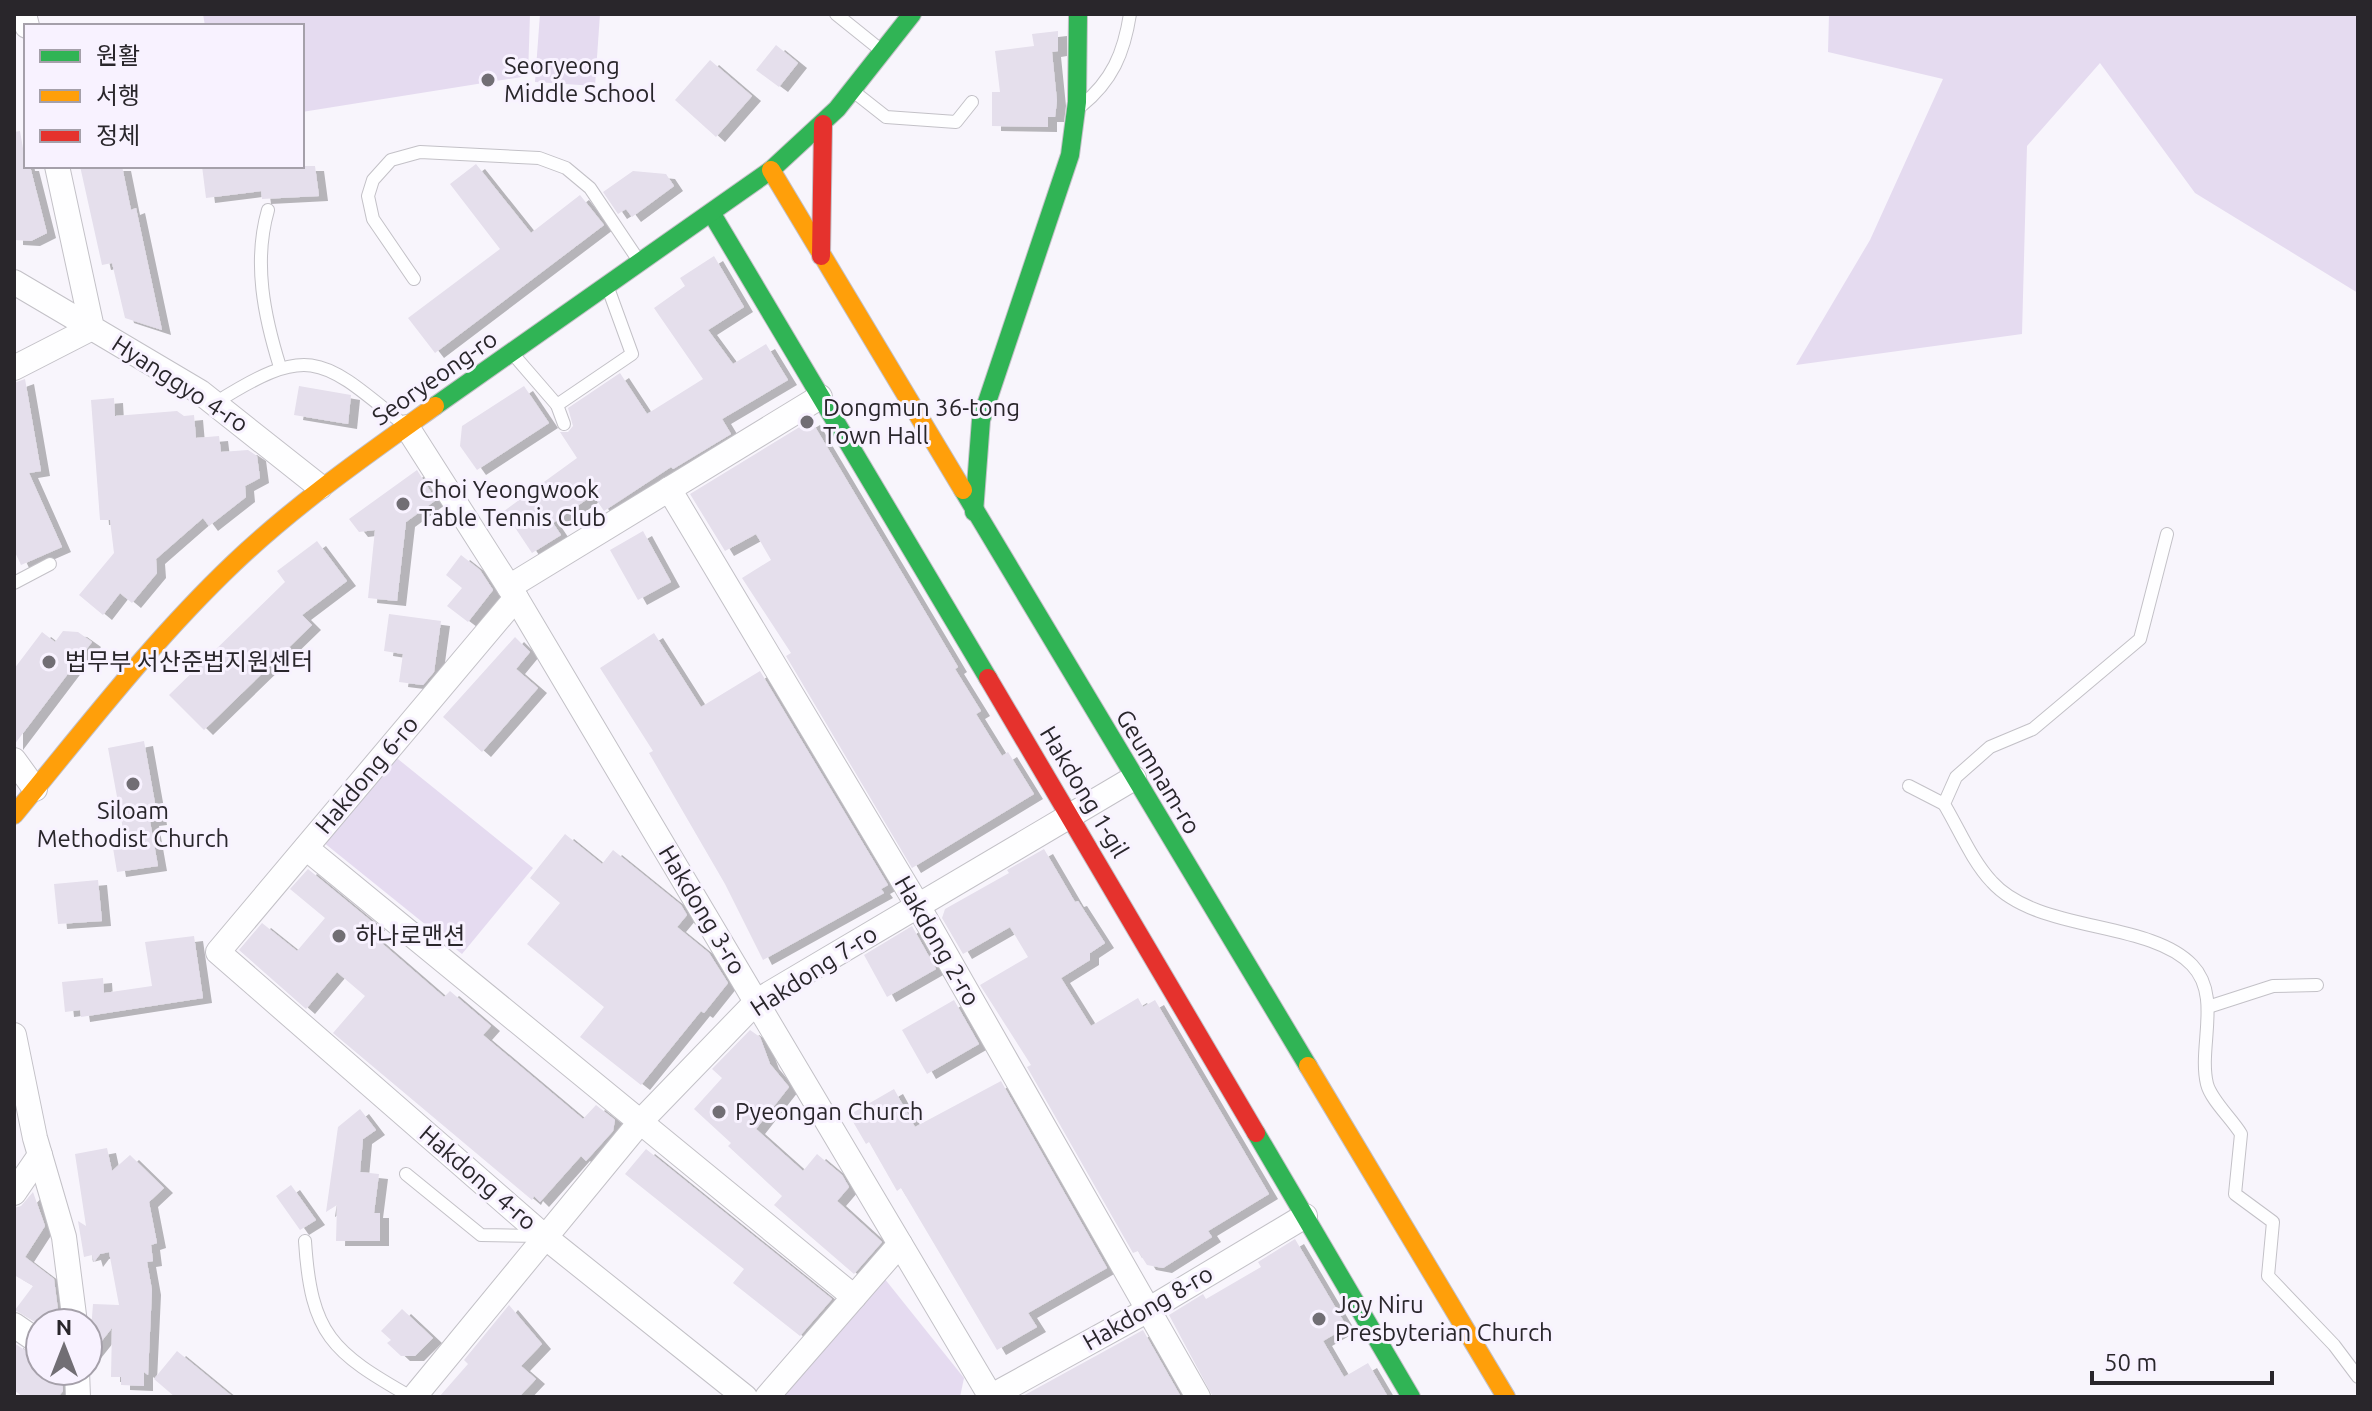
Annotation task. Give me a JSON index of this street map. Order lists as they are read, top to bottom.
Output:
{
  "streets": {
    "street": [
      "Seoryeong-ro",
      "Hyanggyo 4-ro",
      "Geumnam-ro",
      "Hakdong 6-ro",
      "Hakdong 1-gil",
      "Hakdong 3-ro",
      "Hakdong 2-ro",
      "Hakdong 7-ro",
      "Hakdong 4-ro",
      "Hakdong 8-ro"
    ]
  },
  "crossings": [
    ["Seoryeong-ro", "Hyanggyo 4-ro"],
    ["Seoryeong-ro", "Geumnam-ro"],
    ["Seoryeong-ro", "Hakdong 1-gil"],
    ["Seoryeong-ro", "Hakdong 3-ro"],
    ["Geumnam-ro", "Hakdong 7-ro"],
    ["Hakdong 6-ro", "Hakdong 1-gil"],
    ["Hakdong 6-ro", "Hakdong 3-ro"],
    ["Hakdong 6-ro", "Hakdong 2-ro"],
    ["Hakdong 6-ro", "Hakdong 4-ro"],
    ["Hakdong 1-gil", "Hakdong 7-ro"],
    ["Hakdong 1-gil", "Hakdong 8-ro"],
    ["Hakdong 3-ro", "Hakdong 7-ro"],
    ["Hakdong 3-ro", "Hakdong 8-ro"],
    ["Hakdong 2-ro", "Hakdong 7-ro"],
    ["Hakdong 2-ro", "Hakdong 8-ro"],
    ["Hakdong 7-ro", "Hakdong 4-ro"]
  ],
  "places": [
    "Seoryeong Middle School",
    "Dongmun 36-tong Town Hall",
    "Choi Yeongwook Table Tennis Club",
    "법무부 서산준법지원센터",
    "Siloam Methodist Church",
    "하나로맨션",
    "Pyeongan Church",
    "Joy Niru Presbyterian Church"
  ],
  "legend": ["원활", "서행", "정체"],
  "scale_bar": "50 m",
  "north": "top"
}
